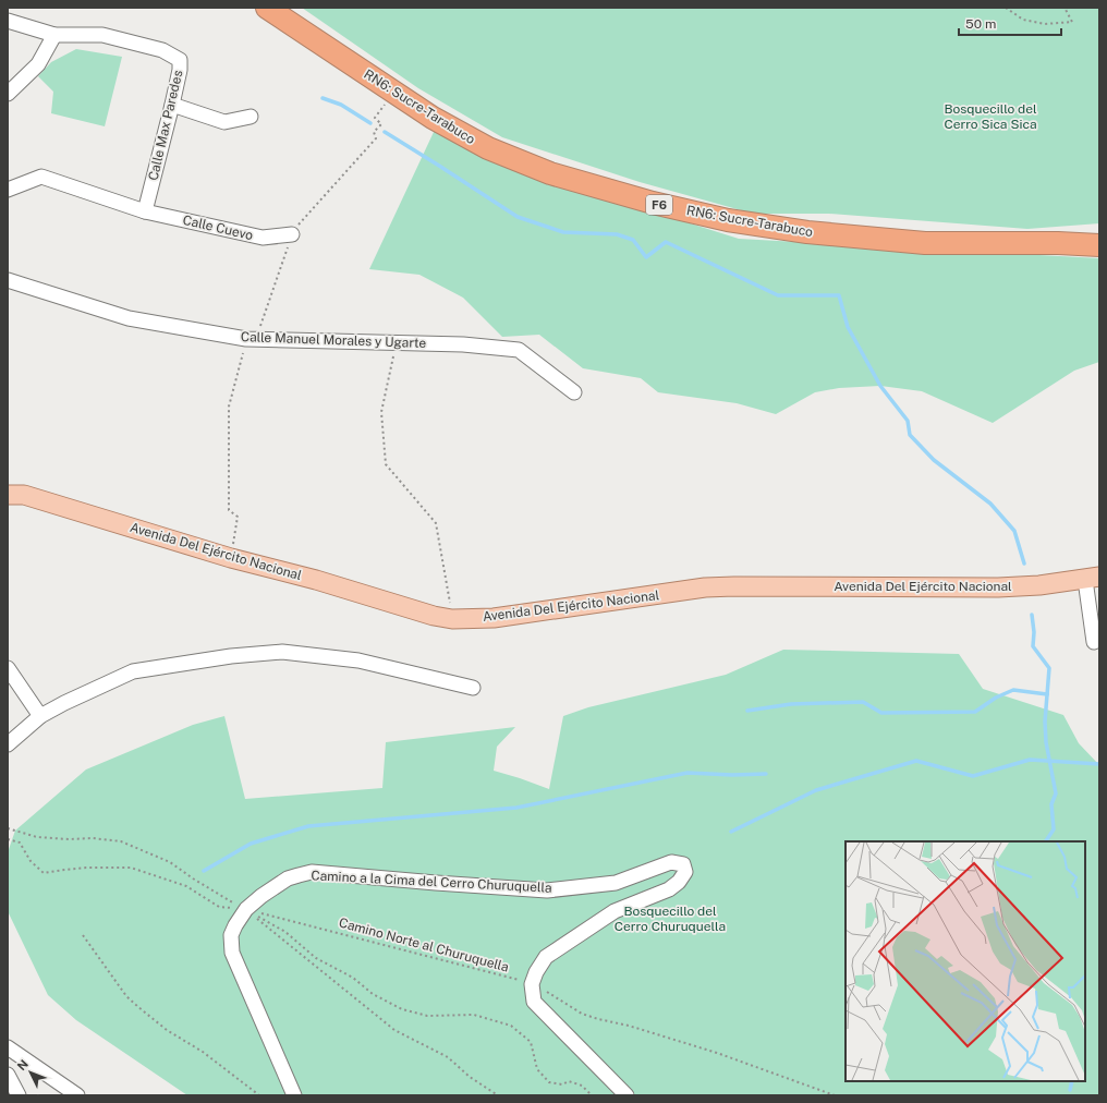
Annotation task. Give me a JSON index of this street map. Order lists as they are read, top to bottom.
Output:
{
  "streets": {
    "highway": ["RN6: Sucre-Tarabuco", "F6"],
    "main road": ["Avenida Del Ejército Nacional"],
    "street": [
      "Calle Max Paredes",
      "Calle Cuevo",
      "Calle Manuel Morales y Ugarte",
      "Camino a la Cima del Cerro Churuquella"
    ],
    "path": ["Camino Norte al Churuquella"]
  },
  "crossings": [
    ["Calle Max Paredes", "Calle Cuevo"],
    ["Camino a la Cima del Cerro Churuquella", "Camino Norte al Churuquella"]
  ],
  "parks": ["Bosquecillo del Cerro Sica Sica", "Bosquecillo del Cerro Churuquella"],
  "scale_bar": "50 m",
  "north": "top left"
}
